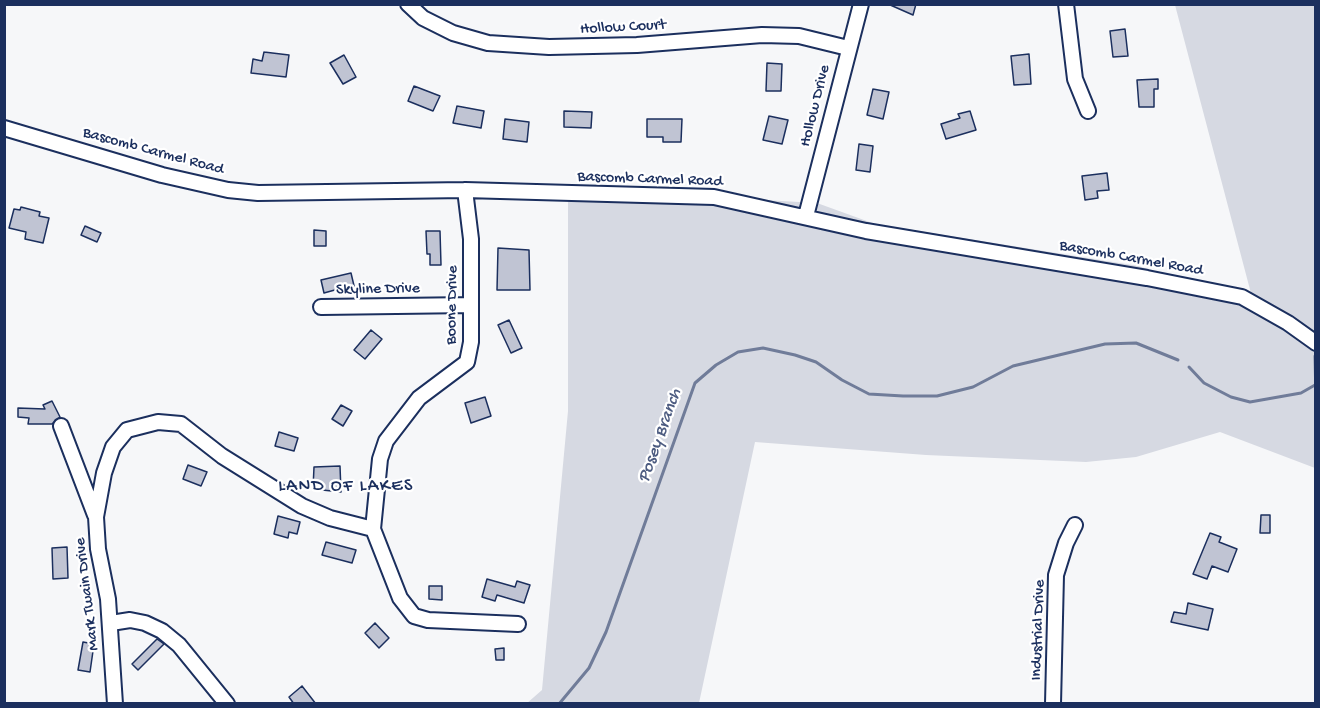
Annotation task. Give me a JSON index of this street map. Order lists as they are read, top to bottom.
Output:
{
  "streets": {
    "street": [
      "Hollow Court",
      "Hollow Drive",
      "Bascomb Carmel Road",
      "Skyline Drive",
      "Boone Drive",
      "Mark Twain Drive",
      "Industrial Drive"
    ]
  },
  "crossings": [
    ["Hollow Court", "Hollow Drive"],
    ["Hollow Drive", "Bascomb Carmel Road"],
    ["Bascomb Carmel Road", "Boone Drive"],
    ["Skyline Drive", "Boone Drive"]
  ],
  "districts": ["LAND OF LAKES"],
  "water": ["Posey Branch"]
}
